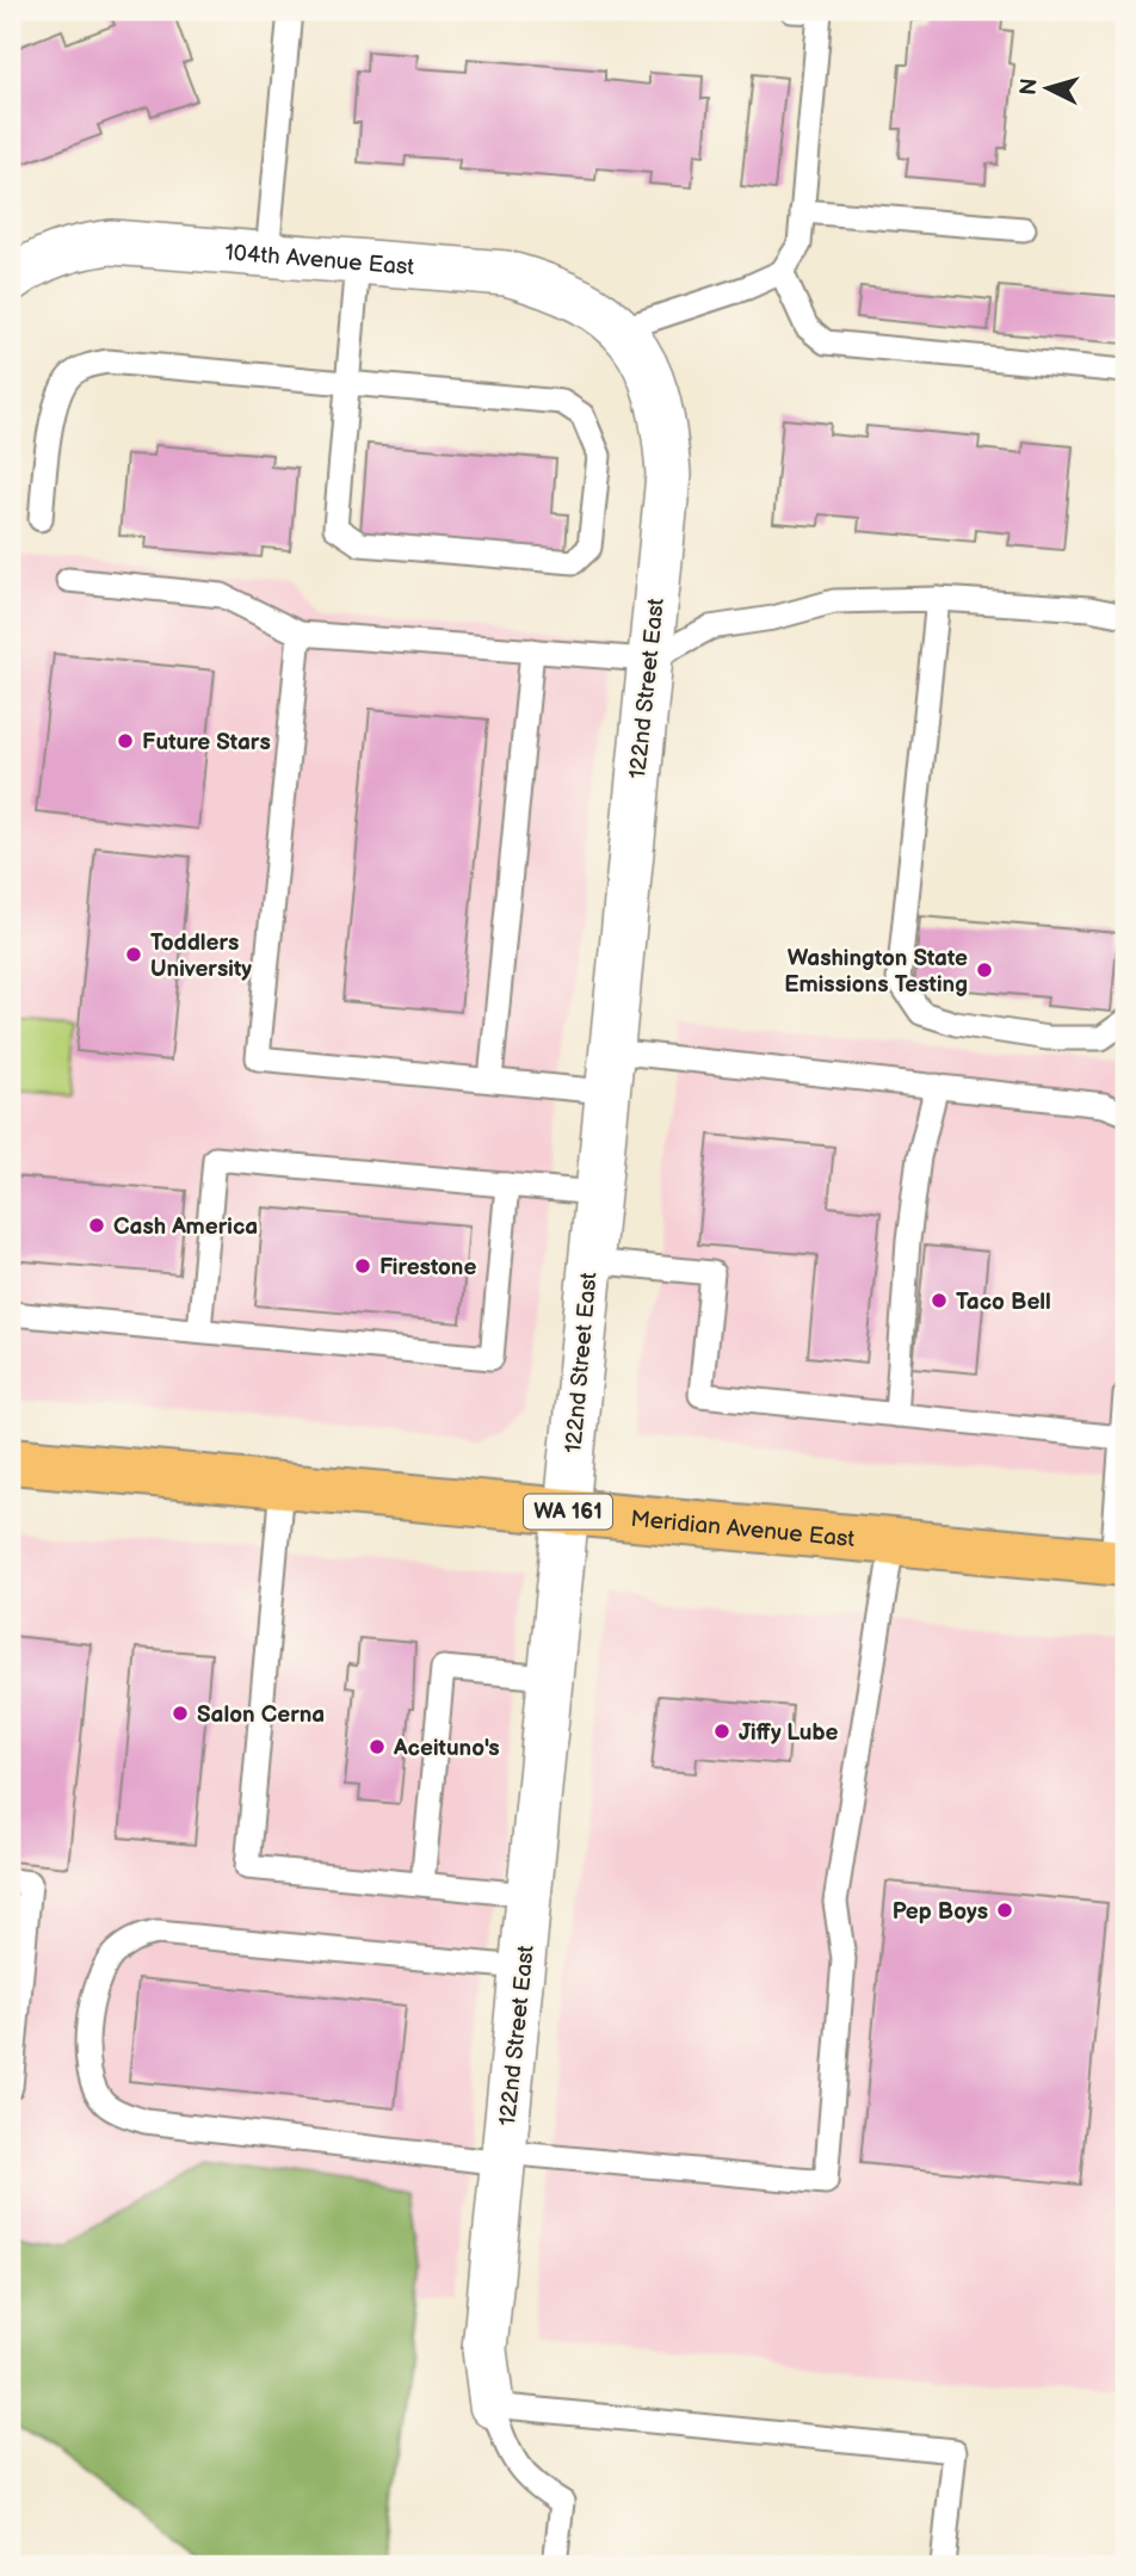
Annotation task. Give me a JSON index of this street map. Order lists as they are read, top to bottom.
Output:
{
  "streets": {
    "main road": ["WA 161", "Meridian Avenue East"],
    "street": ["104th Avenue East", "122nd Street East"]
  },
  "crossings": [
    ["104th Avenue East", "122nd Street East"],
    ["122nd Street East", "Meridian Avenue East"]
  ],
  "places": [
    "Future Stars",
    "Toddlers University",
    "Washington State Emissions Testing",
    "Cash America",
    "Firestone",
    "Taco Bell",
    "Salon Cerna",
    "Jiffy Lube",
    "Aceituno's",
    "Pep Boys"
  ],
  "north": "left"
}
